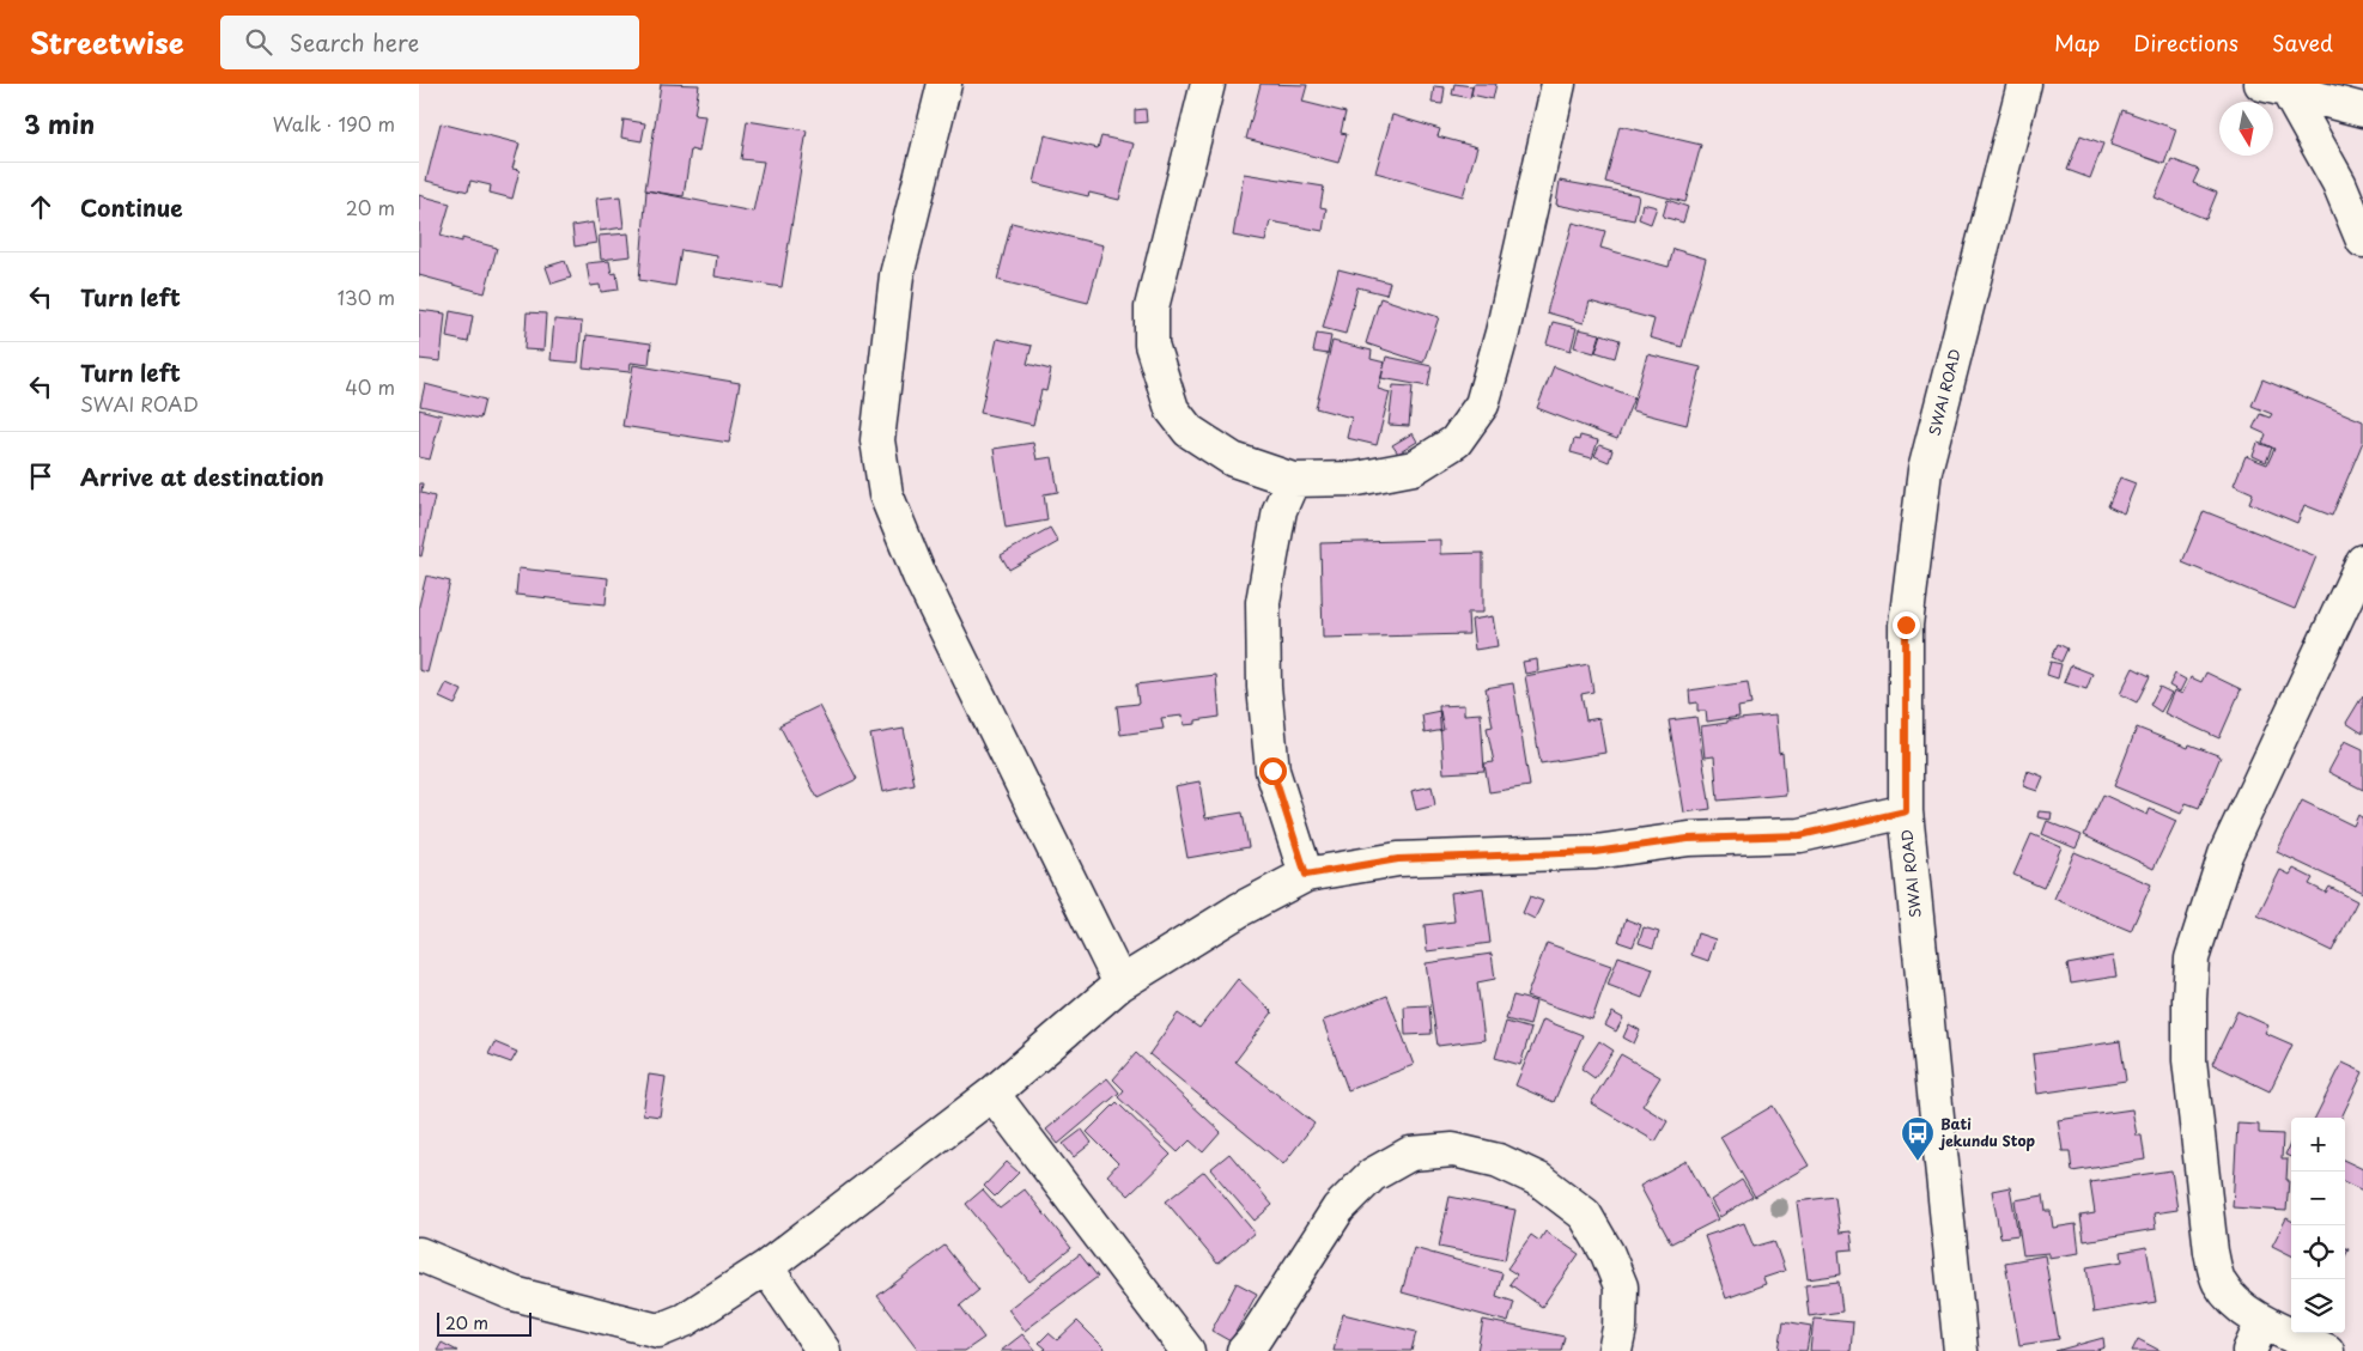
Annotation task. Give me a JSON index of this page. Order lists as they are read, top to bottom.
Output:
{
  "streets": {
    "street": ["SWAI ROAD"]
  },
  "places": {
    "bus stop": ["Bati jekundu Stop"]
  },
  "scale_bar": "20 m",
  "north": "bottom",
  "page": {
    "header": "Streetwise",
    "search": "Search here",
    "nav": ["Map", "Directions", "Saved"],
    "heading": ["3 min", "Walk · 190 m"],
    "list": [
      ["Continue", "20 m"],
      ["Turn left", "130 m"],
      ["Turn left", "SWAI ROAD", "40 m"],
      "Arrive at destination"
    ],
    "map_buttons": ["+", "−"],
    "scale": "20 m"
  }
}
